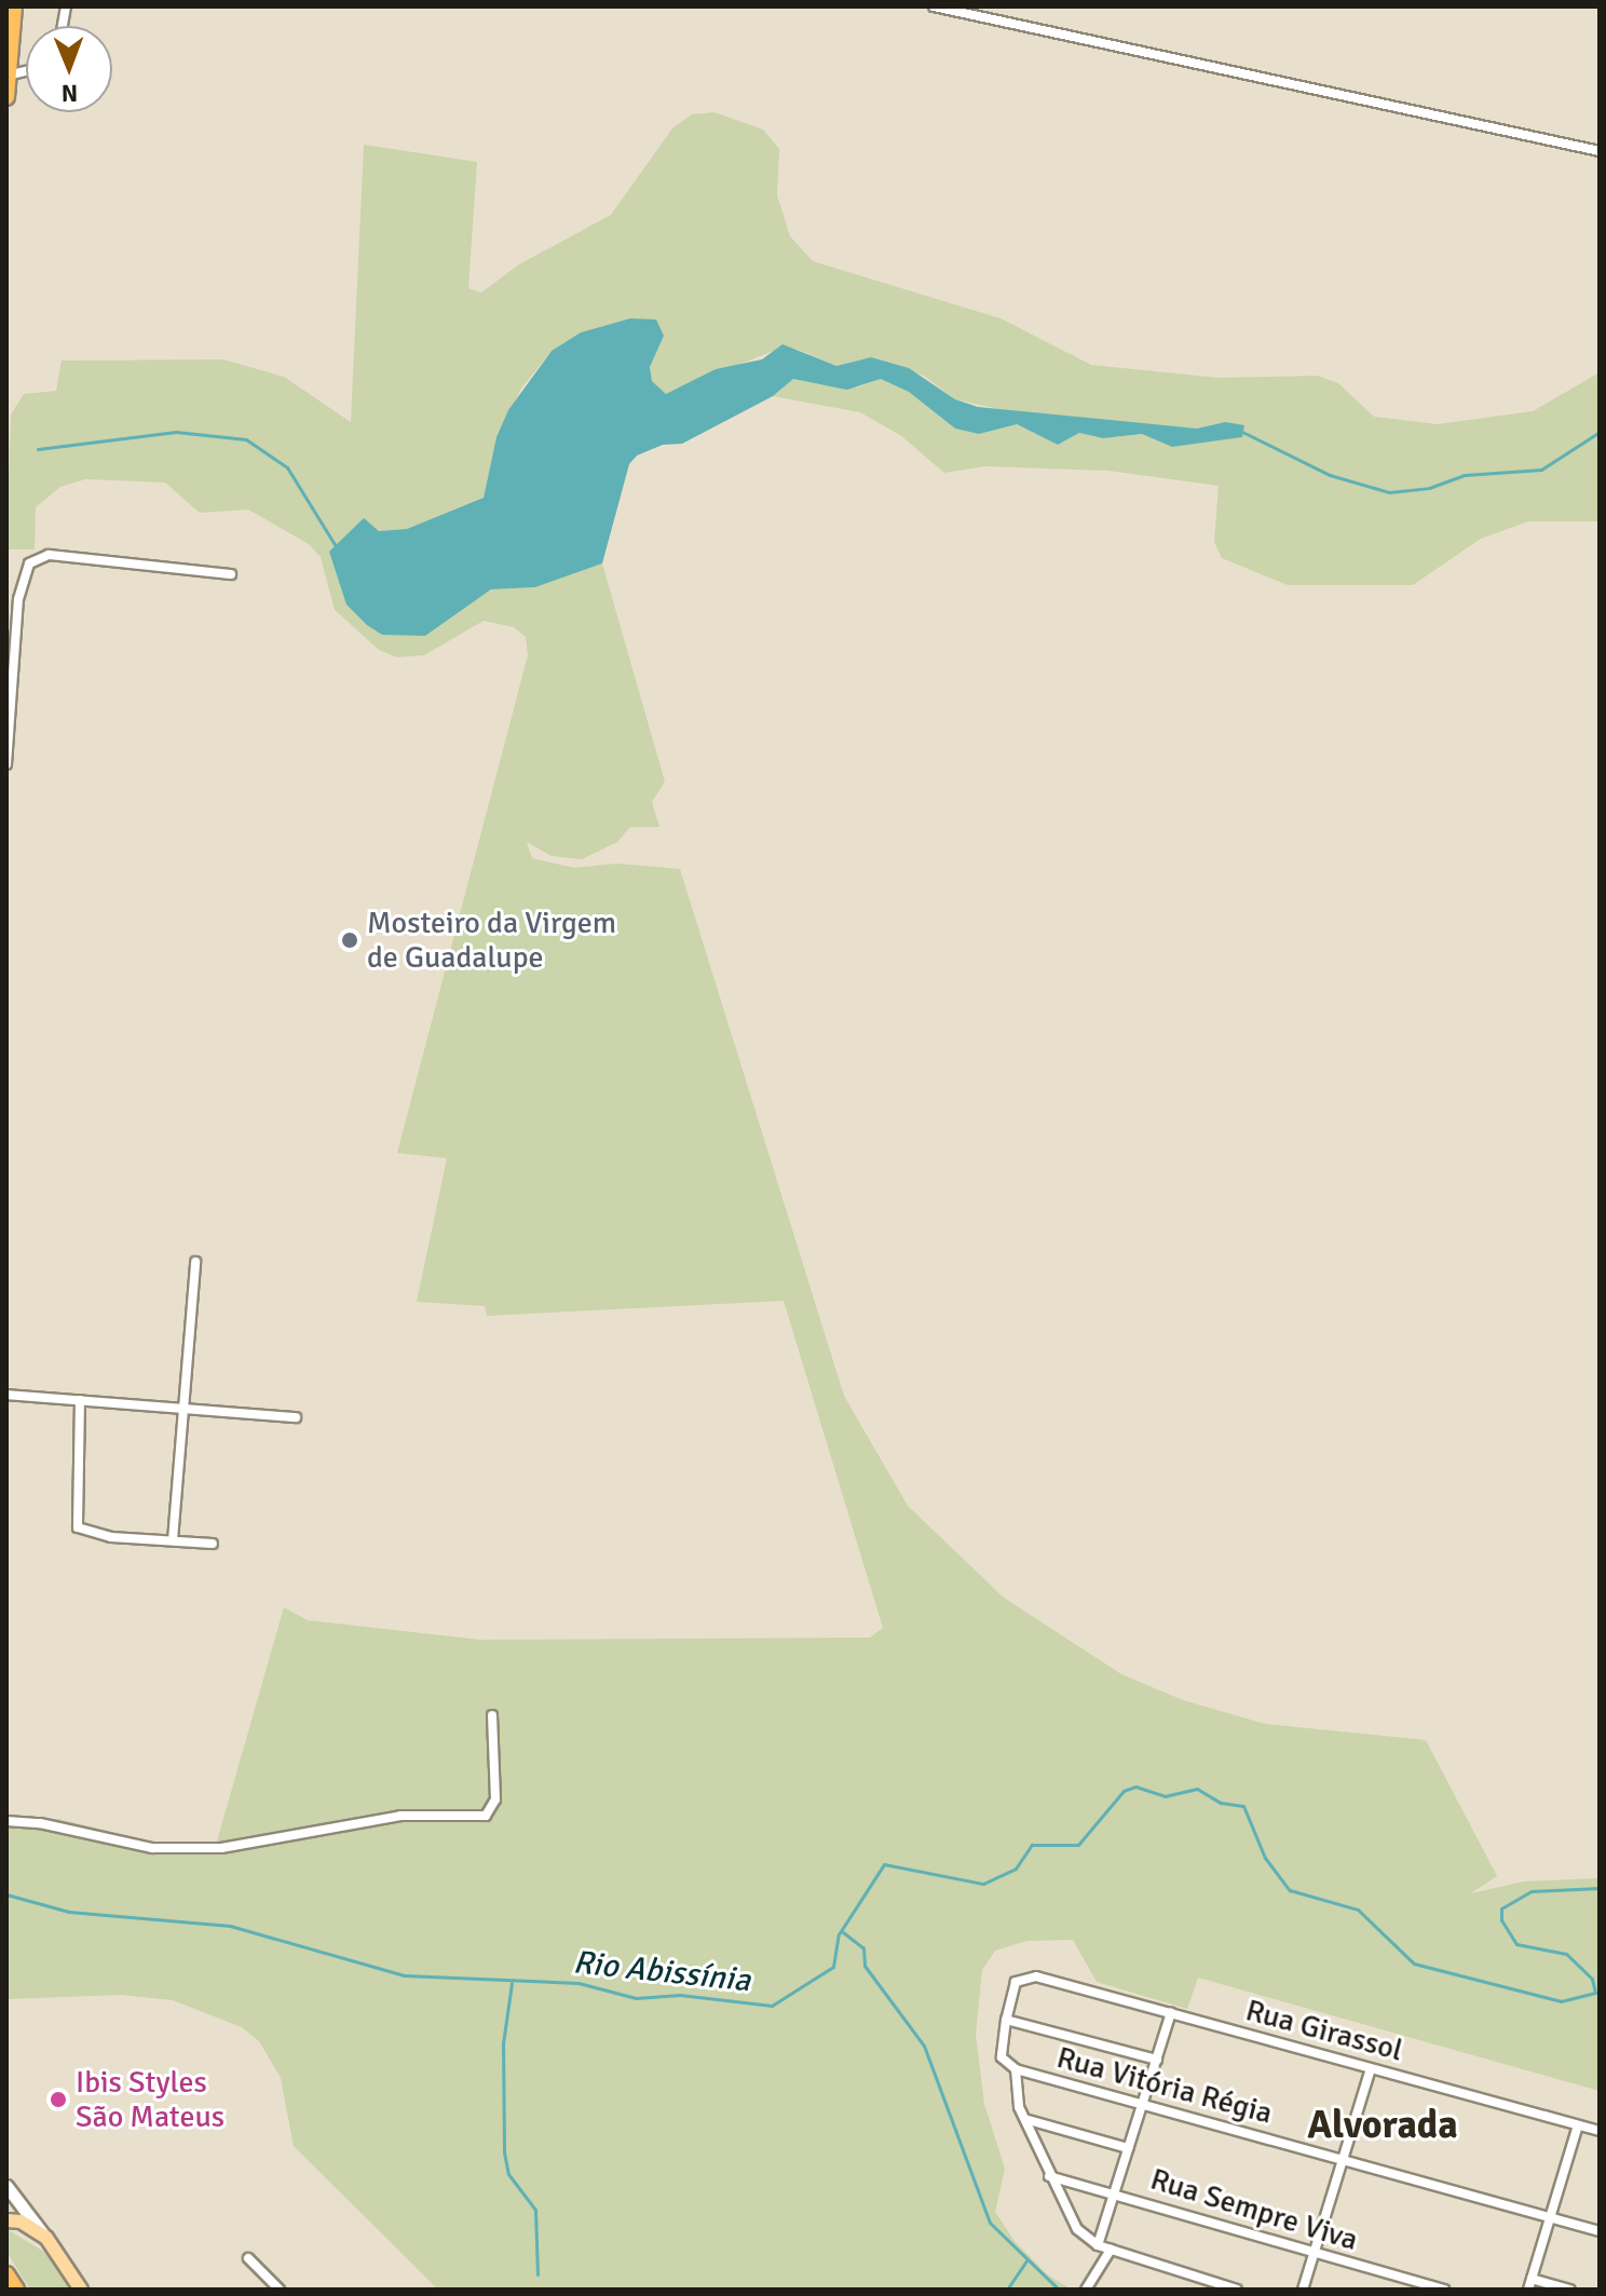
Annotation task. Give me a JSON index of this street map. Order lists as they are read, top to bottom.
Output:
{
  "streets": {
    "street": ["Rua Girassol", "Rua Vitória Régia", "Rua Sempre Viva"]
  },
  "districts": ["Alvorada"],
  "water": ["Rio Abissínia"],
  "places": ["Mosteiro da Virgem de Guadalupe", "Ibis Styles São Mateus"],
  "north": "bottom"
}
